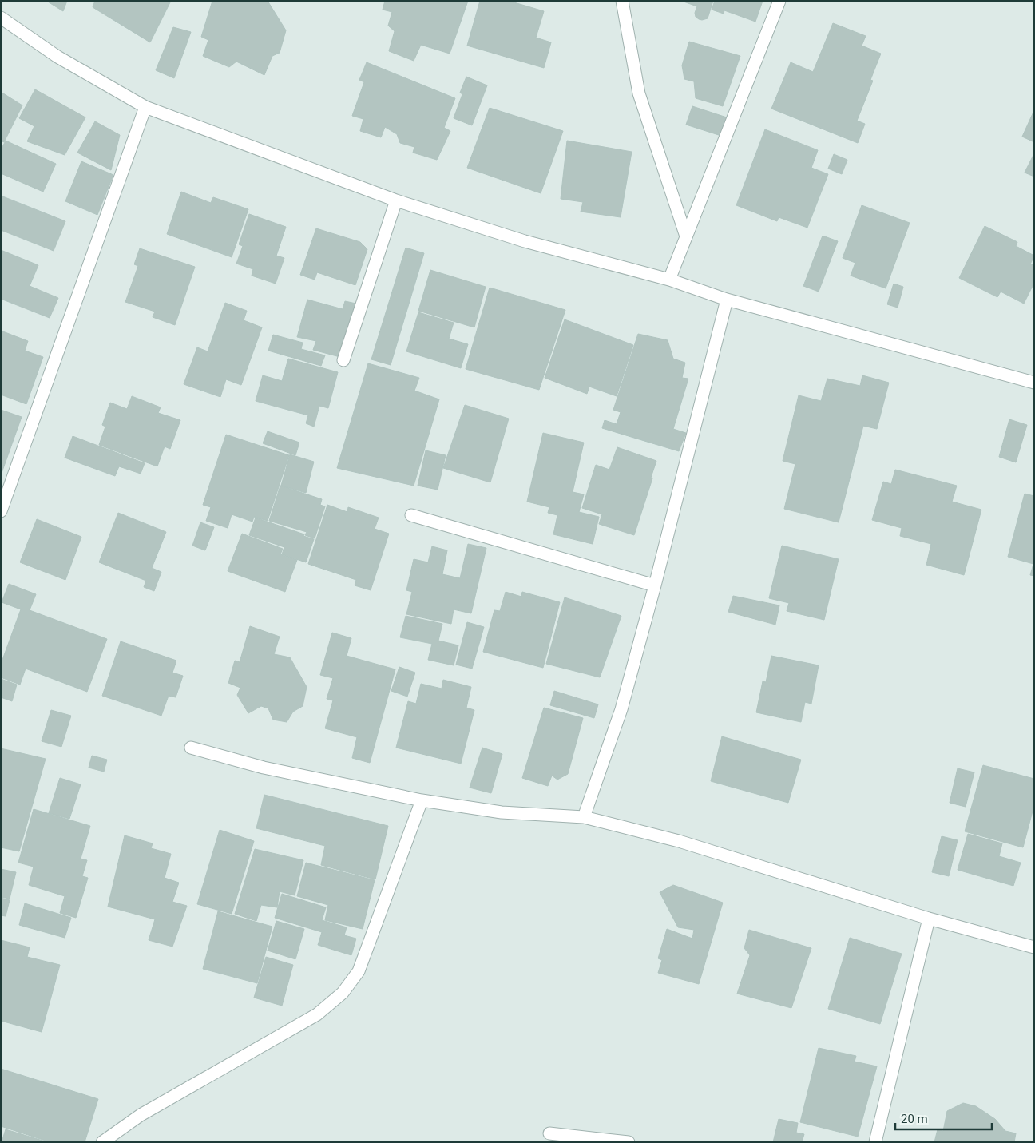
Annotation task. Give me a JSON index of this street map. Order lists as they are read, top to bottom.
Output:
{
  "scale_bar": "20 m"
}
